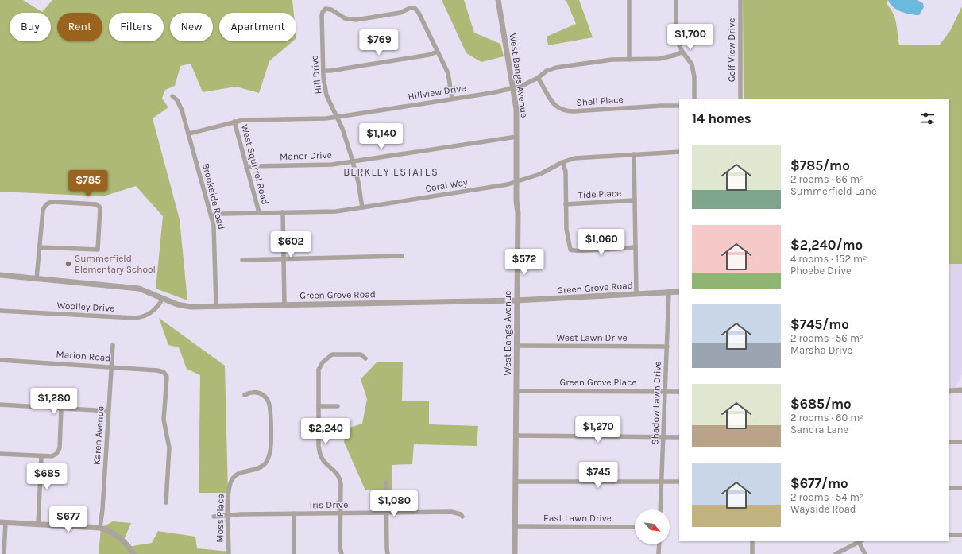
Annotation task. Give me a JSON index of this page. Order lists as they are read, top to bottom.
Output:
{
  "streets": {
    "street": [
      "Golf View Drive",
      "Hill Drive",
      "West Bangs Avenue",
      "Hillview Drive",
      "Shell Place",
      "Manor Drive",
      "West Squirrel Road",
      "Coral Way",
      "Tide Place",
      "Brookside Road",
      "Green Grove Road",
      "Woolley Drive",
      "West Lawn Drive",
      "Marion Road",
      "Green Grove Place",
      "Shadow Lawn Drive",
      "Karen Avenue",
      "Iris Drive",
      "Moss Place",
      "East Lawn Drive"
    ]
  },
  "crossings": [
    ["Hill Drive", "Hillview Drive"],
    ["Hill Drive", "Manor Drive"],
    ["Hill Drive", "Coral Way"],
    ["West Bangs Avenue", "Hillview Drive"],
    ["West Bangs Avenue", "Manor Drive"],
    ["West Bangs Avenue", "Coral Way"],
    ["West Bangs Avenue", "Green Grove Road"],
    ["West Bangs Avenue", "West Lawn Drive"],
    ["West Bangs Avenue", "Green Grove Place"],
    ["West Bangs Avenue", "East Lawn Drive"],
    ["Hillview Drive", "Shell Place"],
    ["Hillview Drive", "West Squirrel Road"],
    ["Hillview Drive", "Brookside Road"],
    ["Manor Drive", "West Squirrel Road"],
    ["West Squirrel Road", "Coral Way"],
    ["Coral Way", "Brookside Road"],
    ["Brookside Road", "Green Grove Road"],
    ["Green Grove Road", "Woolley Drive"],
    ["Green Grove Road", "Shadow Lawn Drive"],
    ["West Lawn Drive", "Shadow Lawn Drive"],
    ["Marion Road", "Karen Avenue"],
    ["Green Grove Place", "Shadow Lawn Drive"],
    ["Iris Drive", "Moss Place"]
  ],
  "districts": ["BERKLEY ESTATES"],
  "places": ["Summerfield Elementary School"],
  "north": "bottom right",
  "page": {
    "chip": [
      "Buy",
      "Rent",
      "Filters",
      "New",
      "Apartment"
    ],
    "price": [
      "$1,700",
      "$769",
      "$1,140",
      "$785",
      "$1,060",
      "$602",
      "$572",
      "$1,280",
      "$1,270",
      "$2,240",
      "$745",
      "$685",
      "$1,080",
      "$677"
    ],
    "heading": "14 homes",
    "list": [
      {
        "name": "$785/mo",
        "note": "2 rooms · 66 m² · Summerfield Lane"
      },
      {
        "name": "$2,240/mo",
        "note": "4 rooms · 152 m² · Phoebe Drive"
      },
      {
        "name": "$745/mo",
        "note": "2 rooms · 56 m² · Marsha Drive"
      },
      {
        "name": "$685/mo",
        "note": "2 rooms · 60 m² · Sandra Lane"
      },
      {
        "name": "$677/mo",
        "note": "2 rooms · 54 m² · Wayside Road"
      }
    ]
  }
}
